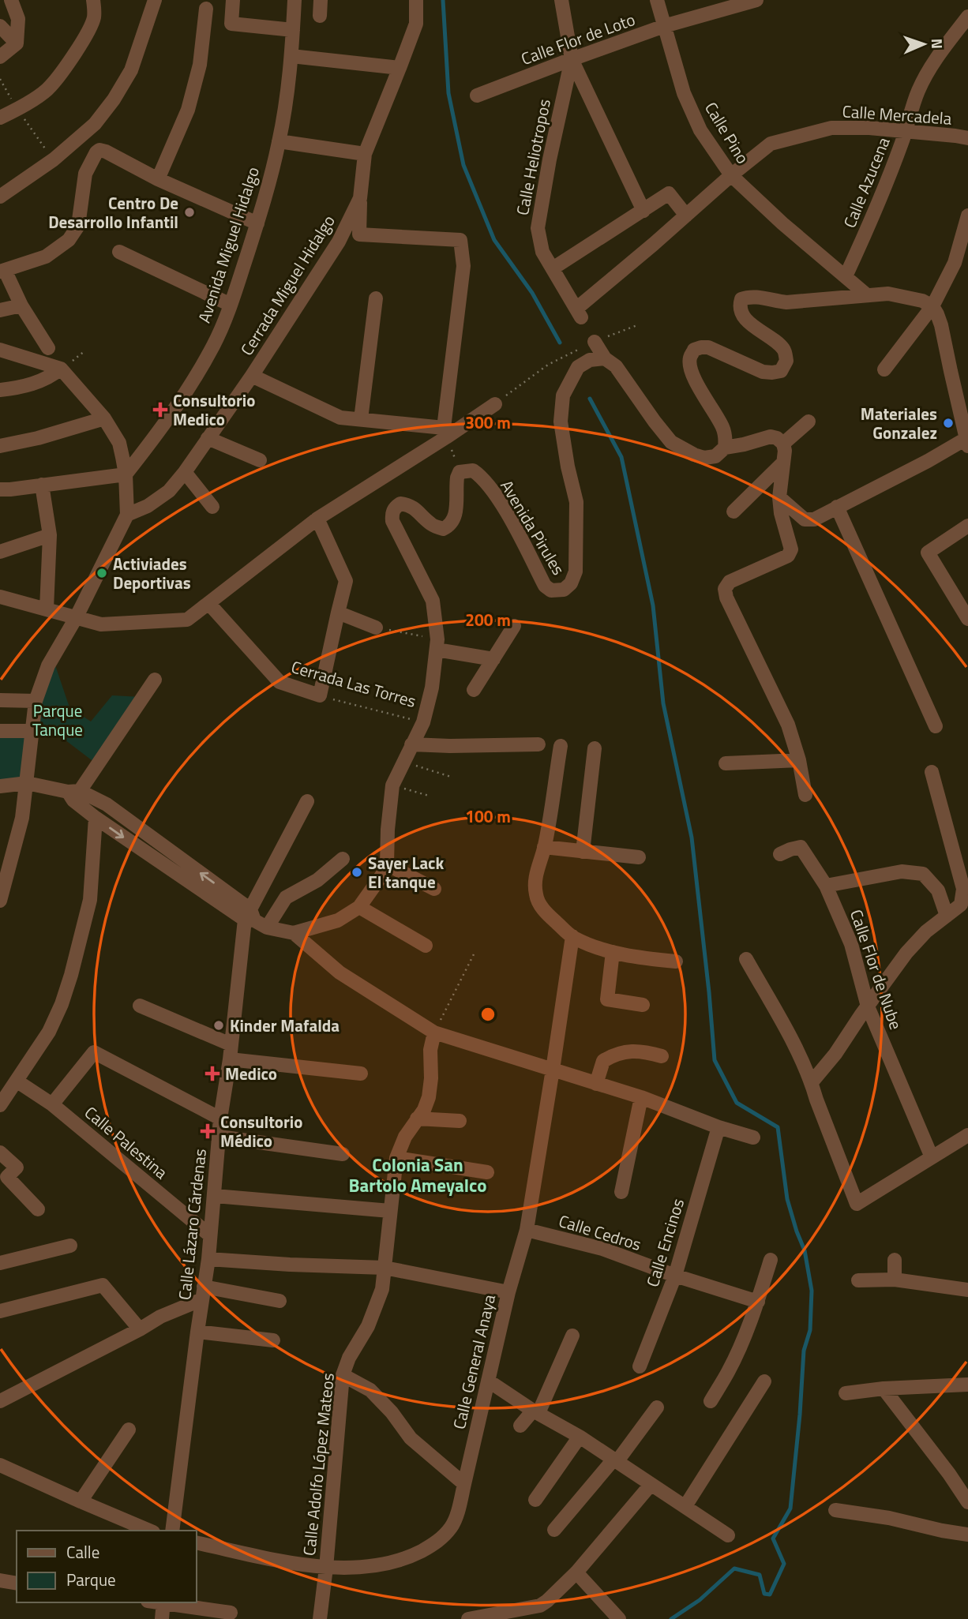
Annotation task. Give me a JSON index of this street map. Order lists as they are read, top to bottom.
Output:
{
  "streets": {
    "street": [
      "Calle Flor de Loto",
      "Calle Mercadela",
      "Calle Pino",
      "Calle Heliotropos",
      "Calle Azucena",
      "Avenida Miguel Hidalgo",
      "Cerrada Miguel Hidalgo",
      "Avenida Pirules",
      "Cerrada Las Torres",
      "Calle Flor de Nube",
      "Calle Palestina",
      "Calle Lázaro Cárdenas",
      "Calle Cedros",
      "Calle Encinos",
      "Calle General Anaya",
      "Calle Adolfo López Mateos"
    ]
  },
  "crossings": [
    ["Calle Flor de Loto", "Calle Pino"],
    ["Calle Flor de Loto", "Calle Heliotropos"],
    ["Calle Mercadela", "Calle Pino"],
    ["Calle Mercadela", "Calle Heliotropos"],
    ["Calle Mercadela", "Calle Azucena"],
    ["Calle Pino", "Calle Azucena"],
    ["Calle Palestina", "Calle Lázaro Cárdenas"],
    ["Calle Cedros", "Calle Encinos"],
    ["Calle Cedros", "Calle General Anaya"],
    ["Calle General Anaya", "Calle Adolfo López Mateos"]
  ],
  "districts": ["Colonia San Bartolo Ameyalco"],
  "parks": ["Parque Tanque"],
  "places": {
    "other": [
      "Centro De Desarrollo Infantil",
      "Materiales Gonzalez",
      "Activiades Deportivas",
      "Sayer Lack El tanque",
      "Kinder Mafalda"
    ],
    "health": ["Consultorio Medico", "Medico", "Consultorio Médico"]
  },
  "legend": ["Calle", "Parque"],
  "north": "right",
  "rings": ["300 m", "200 m", "100 m"]
}
